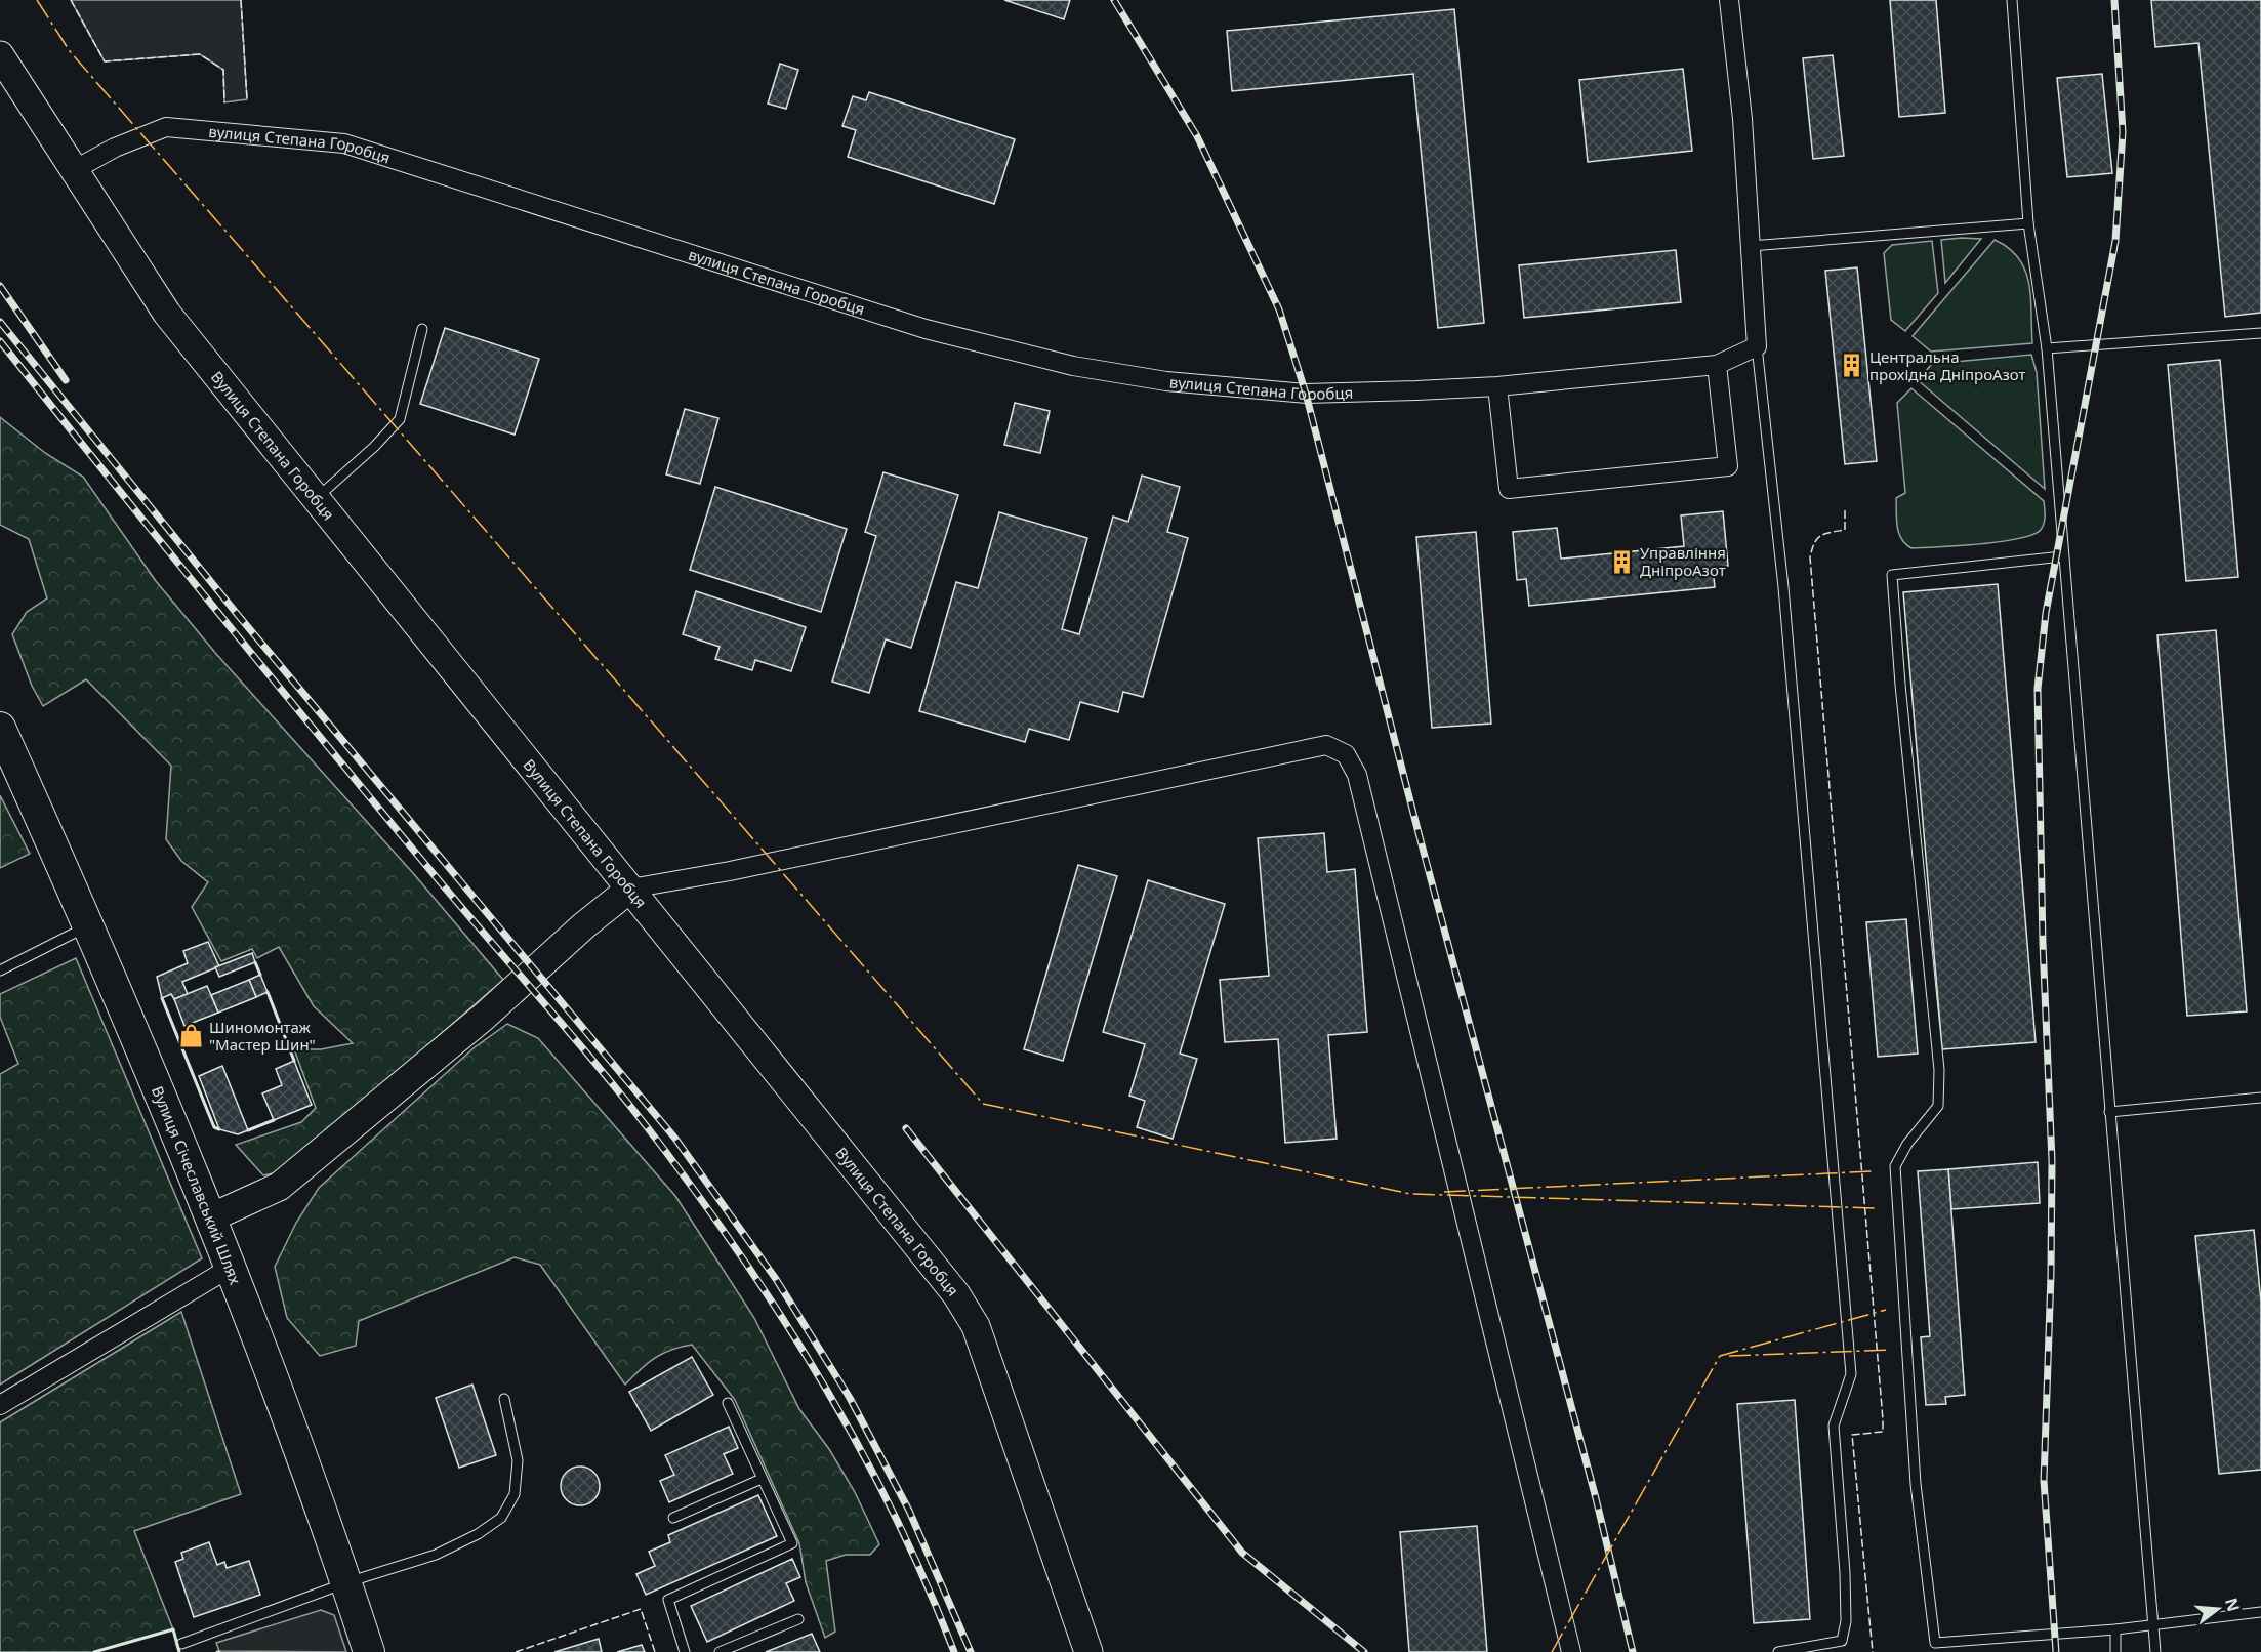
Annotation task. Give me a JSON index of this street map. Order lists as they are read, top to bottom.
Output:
{
  "streets": {
    "main road": ["Вулиця Степана Горобця", "Вулиця Січеславський Шлях"],
    "street": ["вулиця Степана Горобця"]
  },
  "crossings": [
    ["вулиця Степана Горобця", "Вулиця Степана Горобця"]
  ],
  "places": {
    "building": ["Центральна прохідна ДніпроАзот", "Управління ДніпроАзот"],
    "shop": ["Шиномонтаж \"Мастер Шин\""]
  },
  "north": "right"
}
